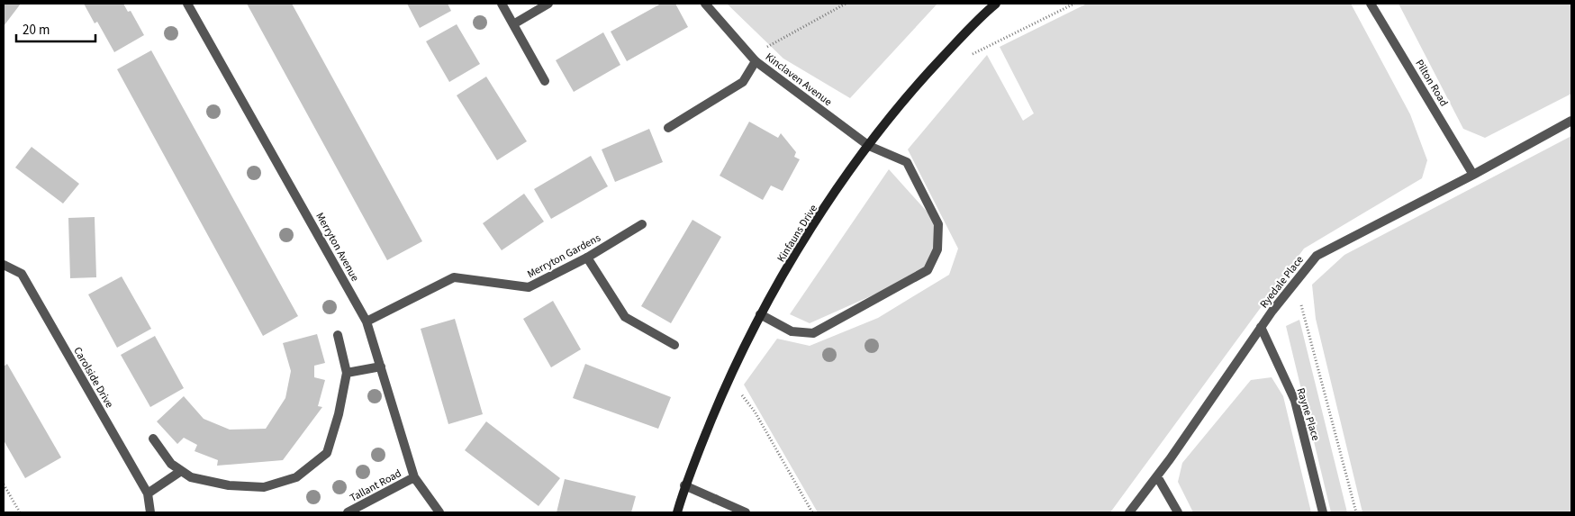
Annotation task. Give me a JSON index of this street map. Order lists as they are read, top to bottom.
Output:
{
  "streets": {
    "street": [
      "Kinclaven Avenue",
      "Pilton Road",
      "Kinfauns Drive",
      "Merryton Avenue",
      "Merryton Gardens",
      "Ryedale Place",
      "Carolside Drive",
      "Rayne Place",
      "Tallant Road"
    ]
  },
  "crossings": [
    ["Kinclaven Avenue", "Kinfauns Drive"],
    ["Pilton Road", "Ryedale Place"],
    ["Merryton Avenue", "Merryton Gardens"],
    ["Merryton Avenue", "Tallant Road"],
    ["Ryedale Place", "Rayne Place"]
  ],
  "scale_bar": "20 m"
}
